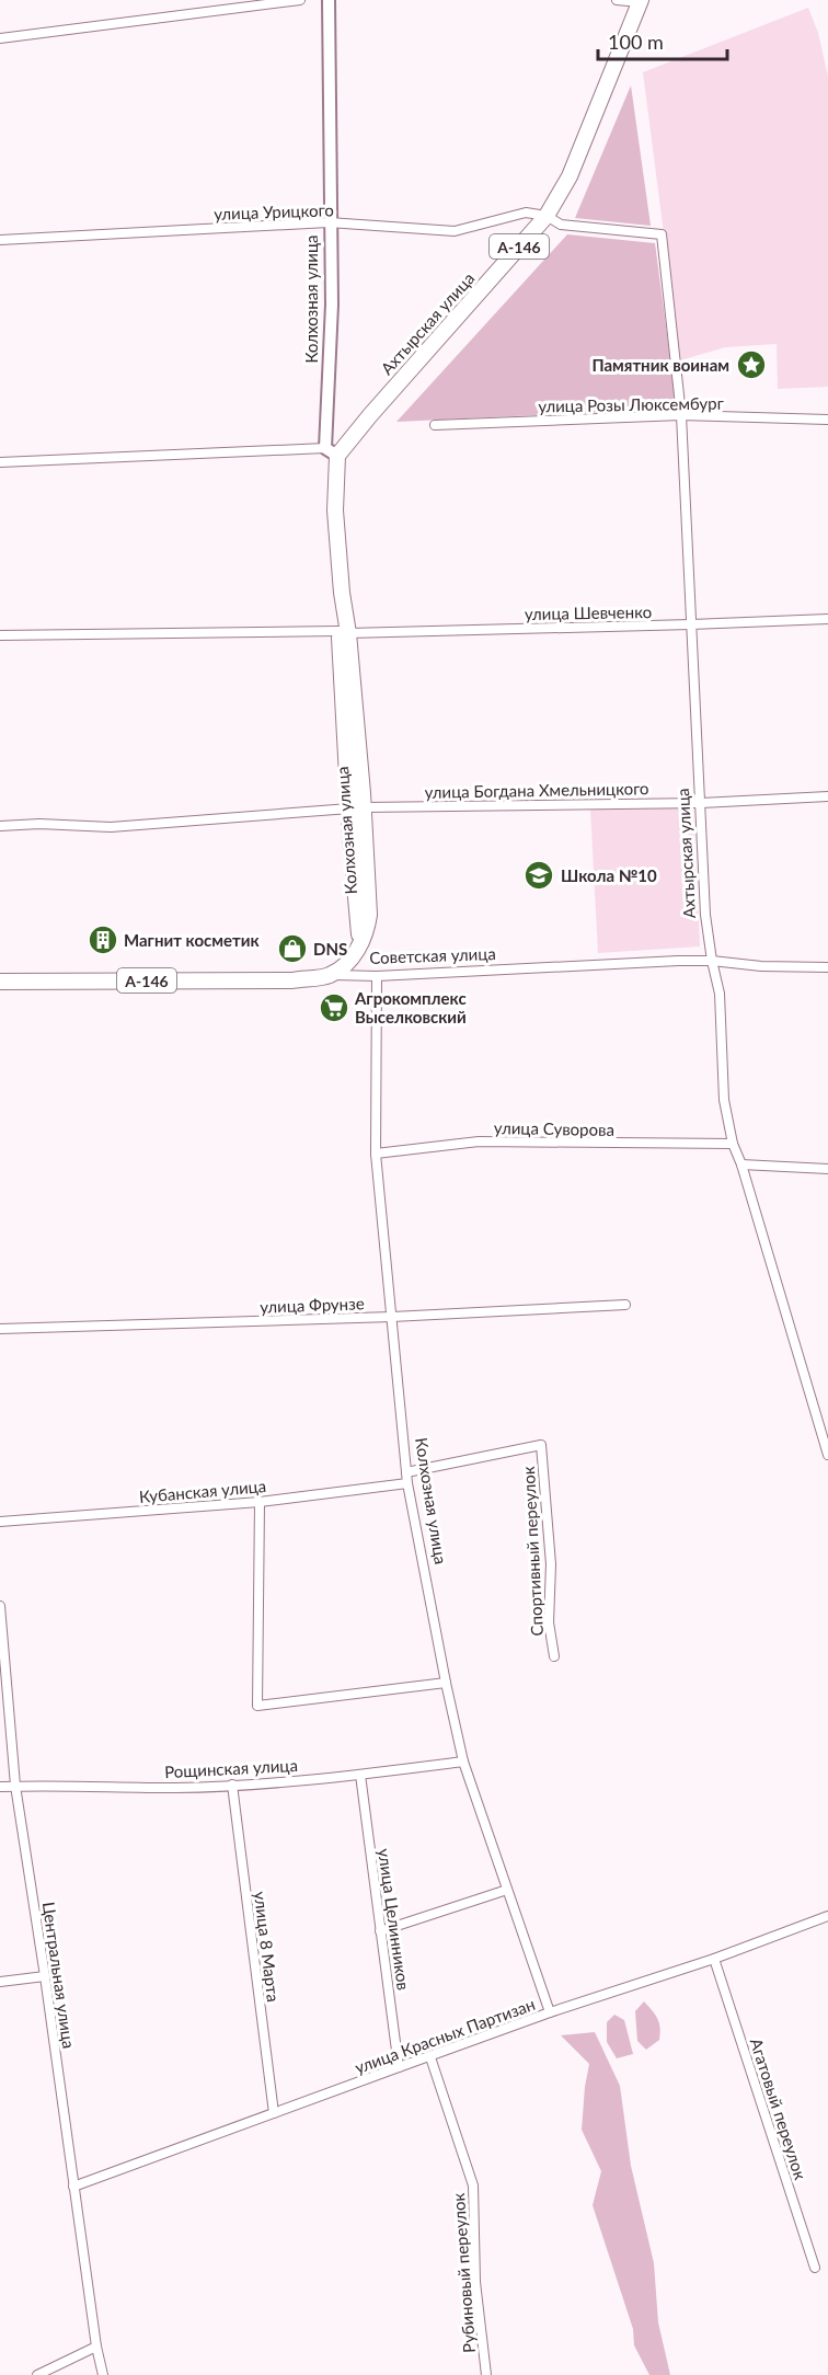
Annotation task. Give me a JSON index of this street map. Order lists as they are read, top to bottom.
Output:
{
  "streets": {
    "highway": [
      "А-146",
      "Колхозная улица",
      "Ахтырская улица",
      "Советская улица"
    ],
    "street": [
      "улица Урицкого",
      "улица Розы Люксембург",
      "улица Шевченко",
      "улица Богдана Хмельницкого",
      "улица Суворова",
      "улица Фрунзе",
      "Кубанская улица",
      "Спортивный переулок",
      "Рощинская улица",
      "улица Целинников",
      "улица 8 Марта",
      "Центральная улица",
      "улица Красных Партизан",
      "Агатовый переулок",
      "Рубиновый переулок"
    ]
  },
  "crossings": [
    ["улица Урицкого", "Колхозная улица"],
    ["улица Урицкого", "Ахтырская улица"],
    ["Колхозная улица", "Ахтырская улица"],
    ["Колхозная улица", "улица Шевченко"],
    ["Колхозная улица", "улица Богдана Хмельницкого"],
    ["Колхозная улица", "Советская улица"],
    ["Колхозная улица", "улица Суворова"],
    ["Колхозная улица", "улица Фрунзе"],
    ["Колхозная улица", "Кубанская улица"],
    ["Колхозная улица", "Спортивный переулок"],
    ["Колхозная улица", "Рощинская улица"],
    ["Колхозная улица", "улица Красных Партизан"],
    ["Ахтырская улица", "улица Розы Люксембург"],
    ["Ахтырская улица", "улица Шевченко"],
    ["Ахтырская улица", "улица Богдана Хмельницкого"],
    ["Ахтырская улица", "Советская улица"],
    ["Ахтырская улица", "улица Суворова"],
    ["Рощинская улица", "улица Целинников"],
    ["Рощинская улица", "улица 8 Марта"],
    ["Рощинская улица", "Центральная улица"],
    ["улица Целинников", "улица Красных Партизан"],
    ["улица 8 Марта", "улица Красных Партизан"],
    ["Центральная улица", "улица Красных Партизан"],
    ["улица Красных Партизан", "Агатовый переулок"],
    ["улица Красных Партизан", "Рубиновый переулок"]
  ],
  "places": {
    "place": ["Памятник воинам"],
    "school or university": ["Школа №10"],
    "building": ["Магнит косметик"],
    "shop": ["DNS"],
    "supermarket": ["Агрокомплекс Выселковский"]
  },
  "scale_bar": "100 m"
}
